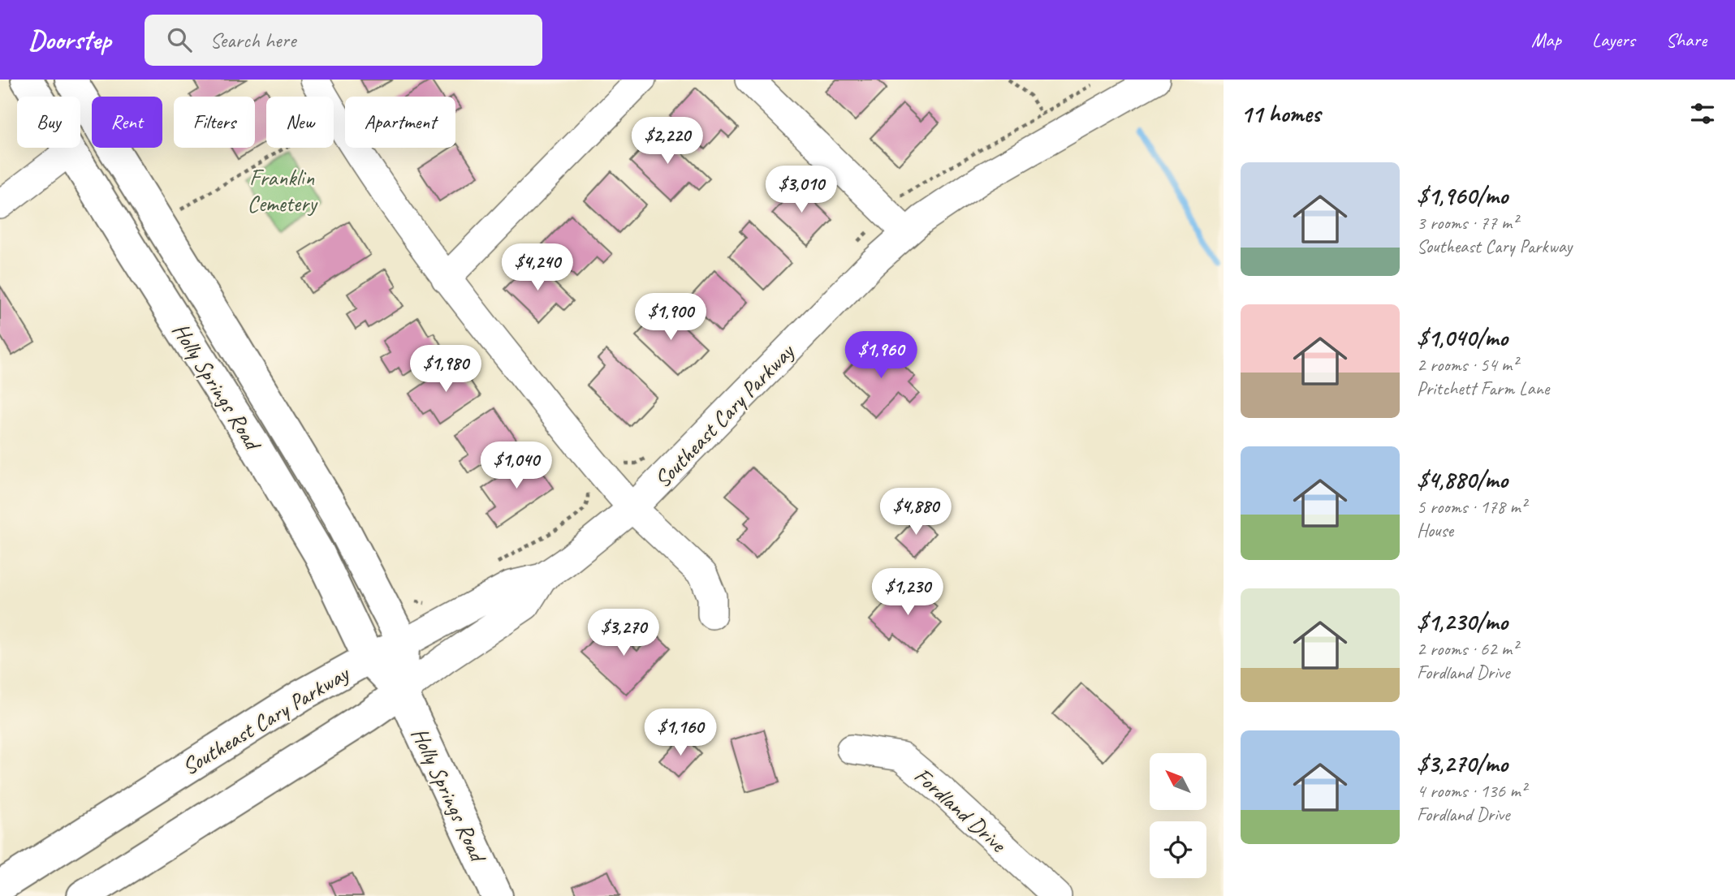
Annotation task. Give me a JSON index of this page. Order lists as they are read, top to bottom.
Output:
{
  "streets": {
    "main road": ["Holly Springs Road", "Southeast Cary Parkway"],
    "street": ["Fordland Drive"]
  },
  "crossings": [
    ["Holly Springs Road", "Southeast Cary Parkway"]
  ],
  "parks": ["Franklin Cemetery"],
  "north": "top left",
  "page": {
    "header": "Doorstep",
    "search": "Search here",
    "nav": ["Map", "Layers", "Share"],
    "heading": "11 homes",
    "chip": [
      "Buy",
      "Rent",
      "Filters",
      "New",
      "Apartment"
    ],
    "price": [
      "$2,220",
      "$3,010",
      "$4,240",
      "$1,900",
      "$1,960",
      "$1,980",
      "$1,040",
      "$4,880",
      "$1,230",
      "$3,270",
      "$1,160"
    ],
    "list": [
      {
        "name": "$1,960/mo",
        "note": "3 rooms · 77 m² · Southeast Cary Parkway"
      },
      {
        "name": "$1,040/mo",
        "note": "2 rooms · 54 m² · Pritchett Farm Lane"
      },
      {
        "name": "$4,880/mo",
        "note": "5 rooms · 178 m² · House"
      },
      {
        "name": "$1,230/mo",
        "note": "2 rooms · 62 m² · Fordland Drive"
      },
      {
        "name": "$3,270/mo",
        "note": "4 rooms · 136 m² · Fordland Drive"
      }
    ]
  }
}
